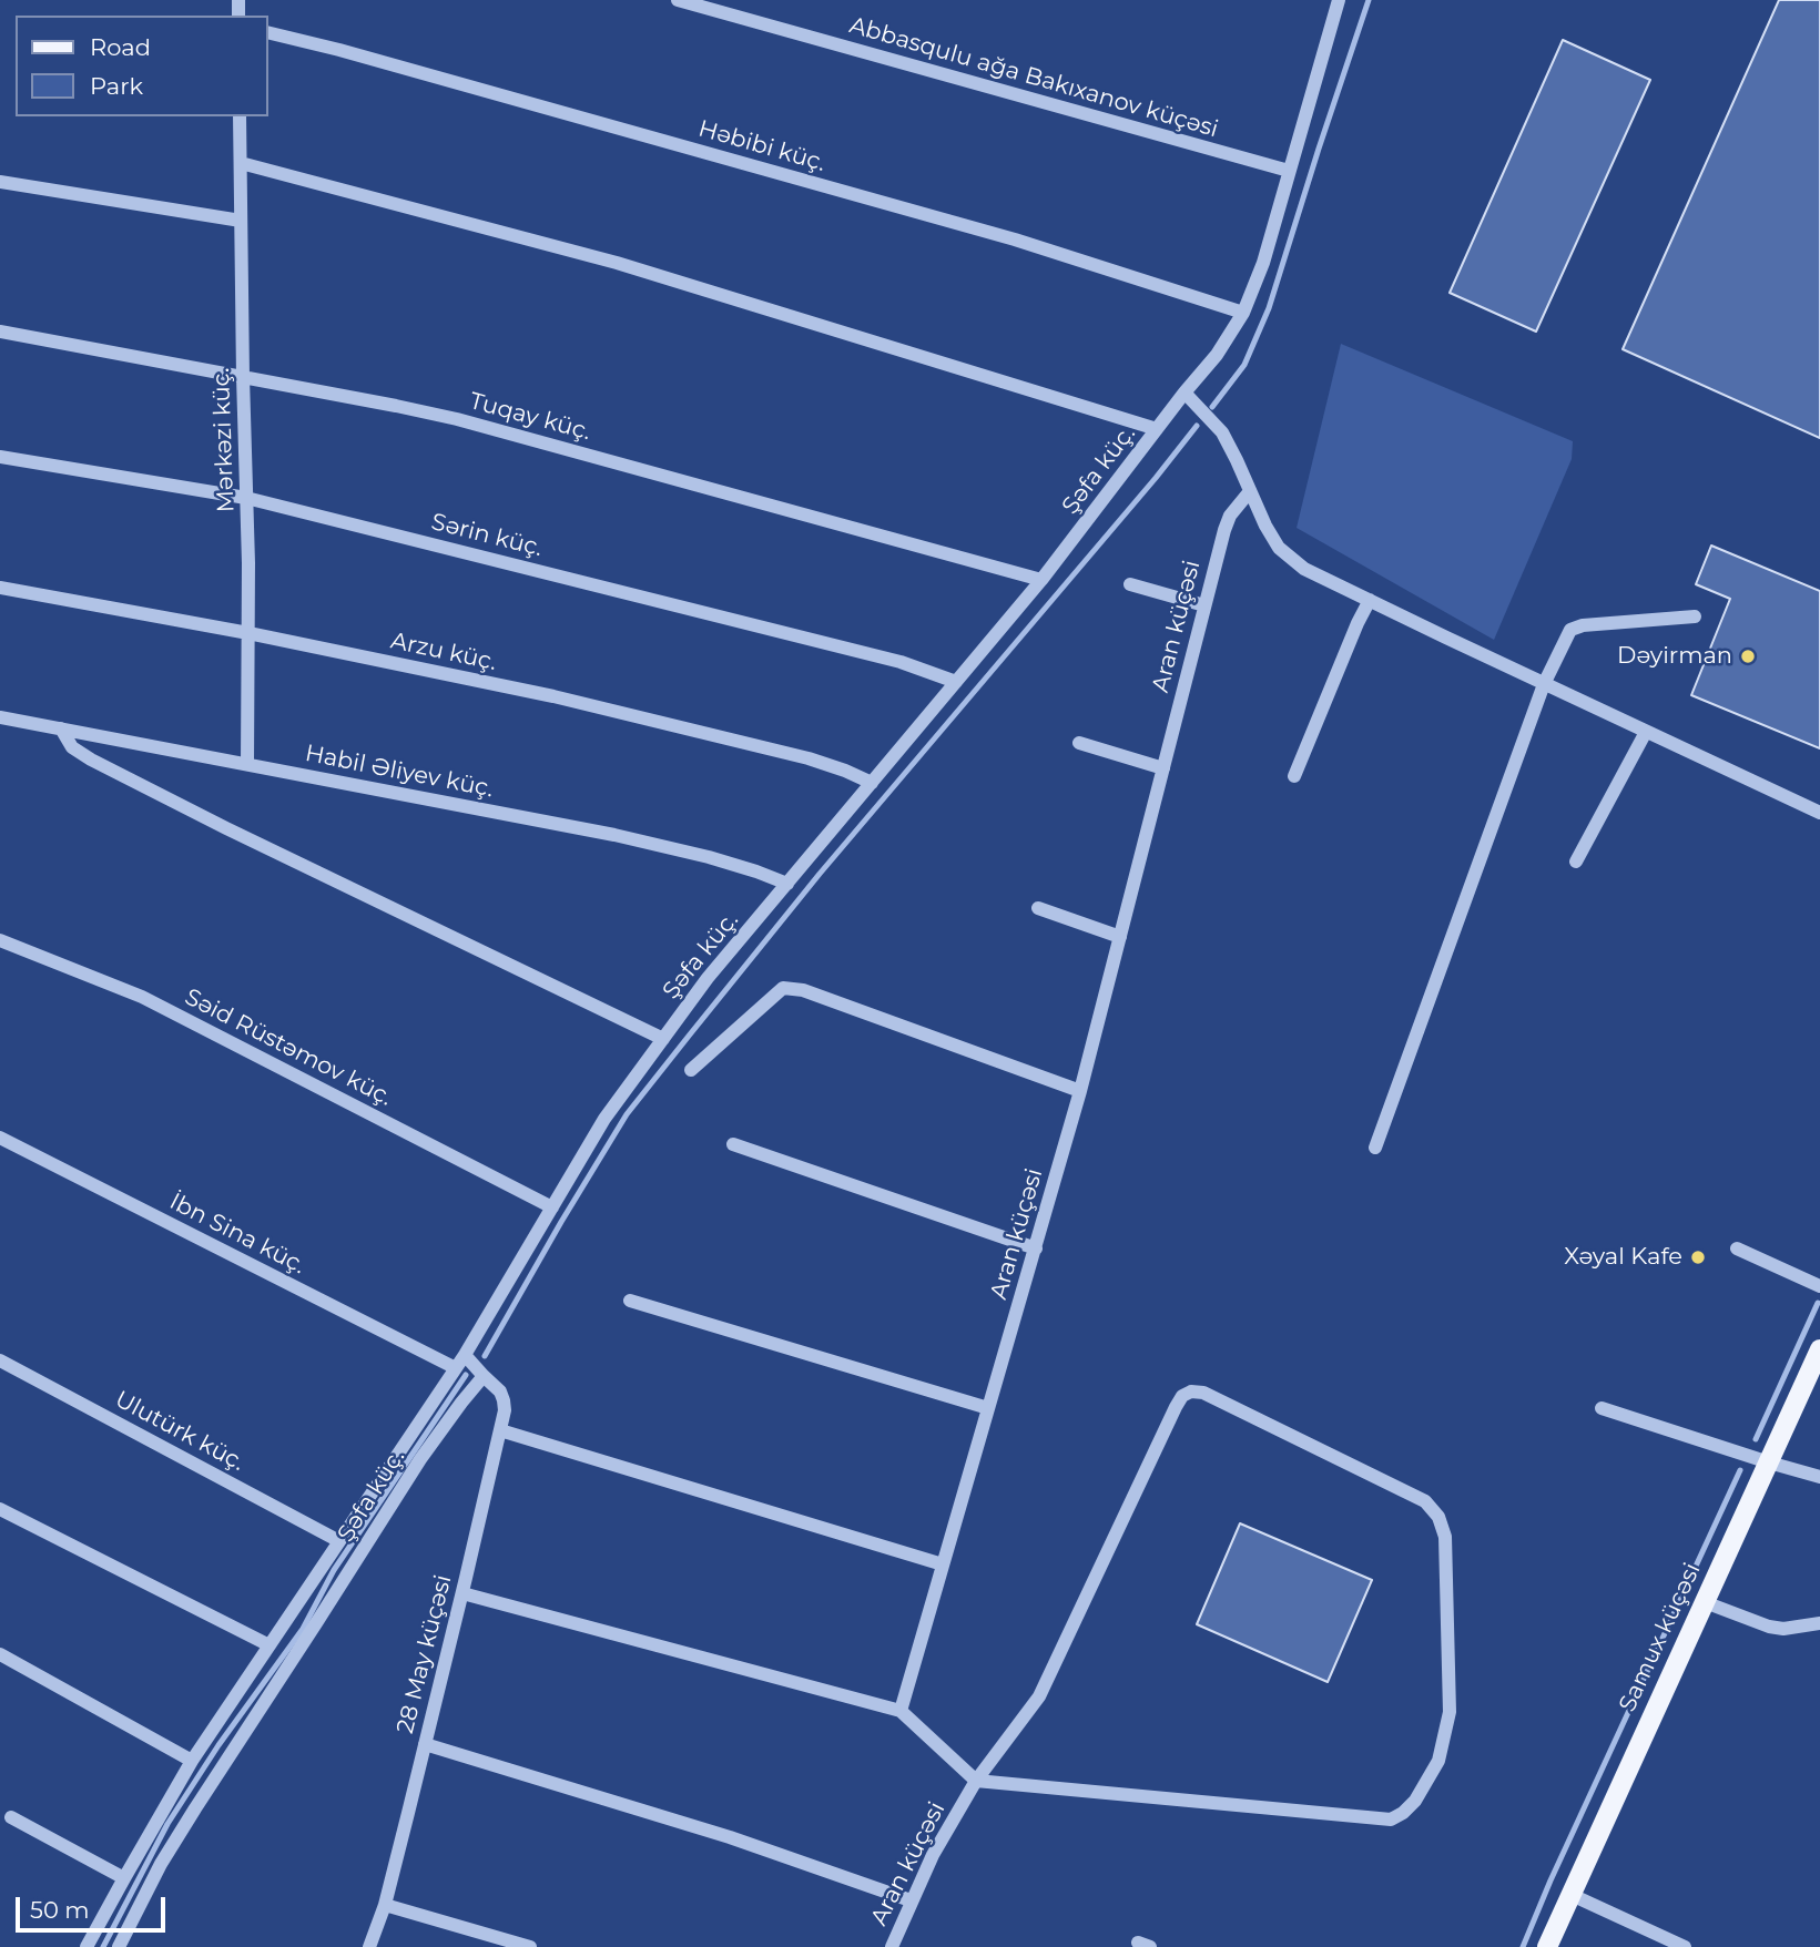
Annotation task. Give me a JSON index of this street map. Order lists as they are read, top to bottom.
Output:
{
  "streets": {
    "main road": ["Samux küçəsi"],
    "street": [
      "Abbasqulu ağa Bakıxanov küçəsi",
      "Həbibi küç.",
      "Tuqay küç.",
      "Mərkəzi küç.",
      "Şəfa küç.",
      "Sərin küç.",
      "Aran küçəsi",
      "Arzu küç.",
      "Habil Əliyev küç.",
      "Səid Rüstəmov küç.",
      "İbn Sina küç.",
      "Ulutürk küç.",
      "28 May küçəsi"
    ]
  },
  "crossings": [
    ["Abbasqulu ağa Bakıxanov küçəsi", "Şəfa küç."],
    ["Həbibi küç.", "Şəfa küç."],
    ["Tuqay küç.", "Mərkəzi küç."],
    ["Tuqay küç.", "Şəfa küç."],
    ["Mərkəzi küç.", "Sərin küç."],
    ["Mərkəzi küç.", "Arzu küç."],
    ["Mərkəzi küç.", "Habil Əliyev küç."],
    ["Şəfa küç.", "Sərin küç."],
    ["Şəfa küç.", "Arzu küç."],
    ["Şəfa küç.", "Habil Əliyev küç."],
    ["Şəfa küç.", "Səid Rüstəmov küç."],
    ["Şəfa küç.", "İbn Sina küç."],
    ["Şəfa küç.", "Ulutürk küç."],
    ["Şəfa küç.", "28 May küçəsi"]
  ],
  "places": ["Dəyirman", "Xəyal Kafe"],
  "legend": ["Road", "Park"],
  "scale_bar": "50 m"
}
